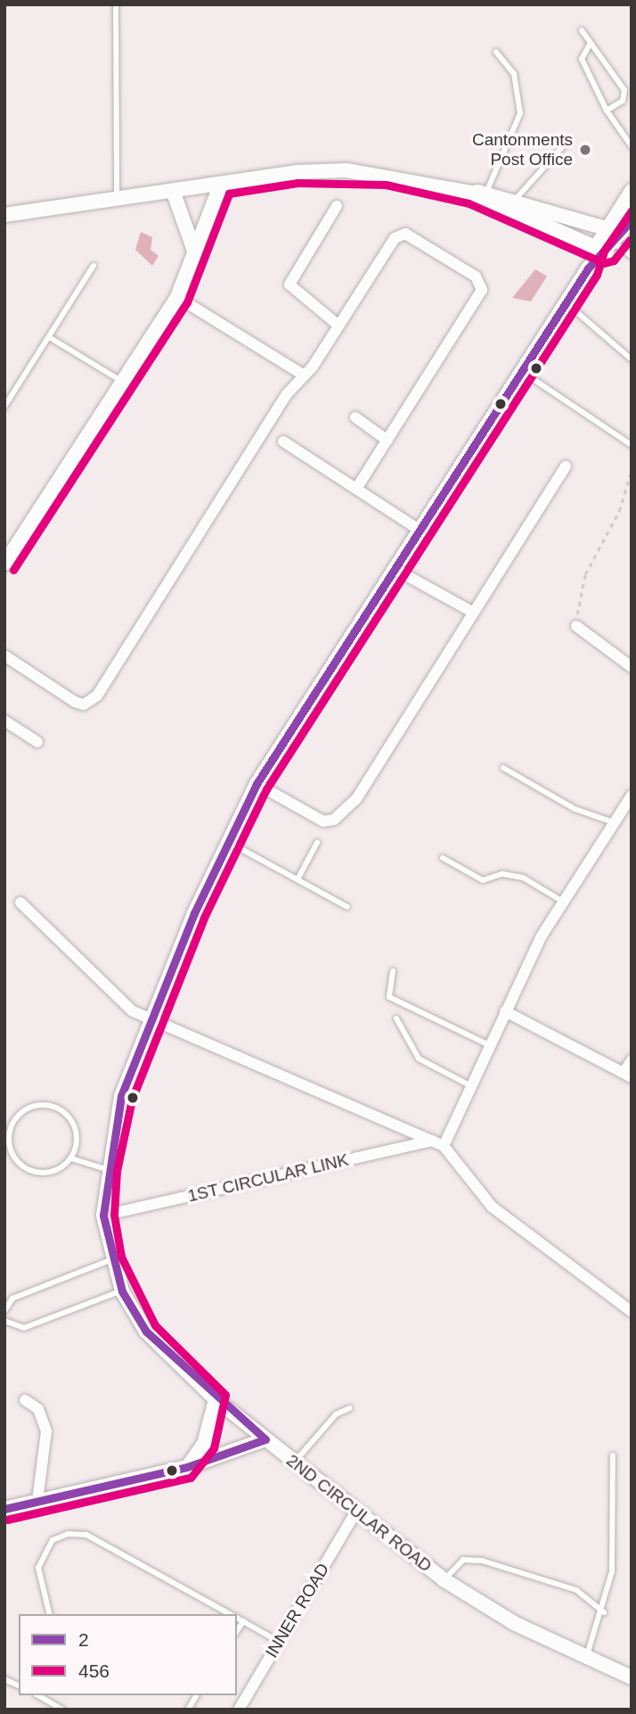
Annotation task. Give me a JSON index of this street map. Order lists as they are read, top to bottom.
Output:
{
  "streets": {
    "street": ["1ST CIRCULAR LINK", "2ND CIRCULAR ROAD", "INNER ROAD"]
  },
  "crossings": [
    ["1ST CIRCULAR LINK", "2ND CIRCULAR ROAD"],
    ["2ND CIRCULAR ROAD", "INNER ROAD"]
  ],
  "places": ["Cantonments Post Office"],
  "lines": ["transit line 456", "transit line 2"],
  "legend": ["2", "456"]
}
